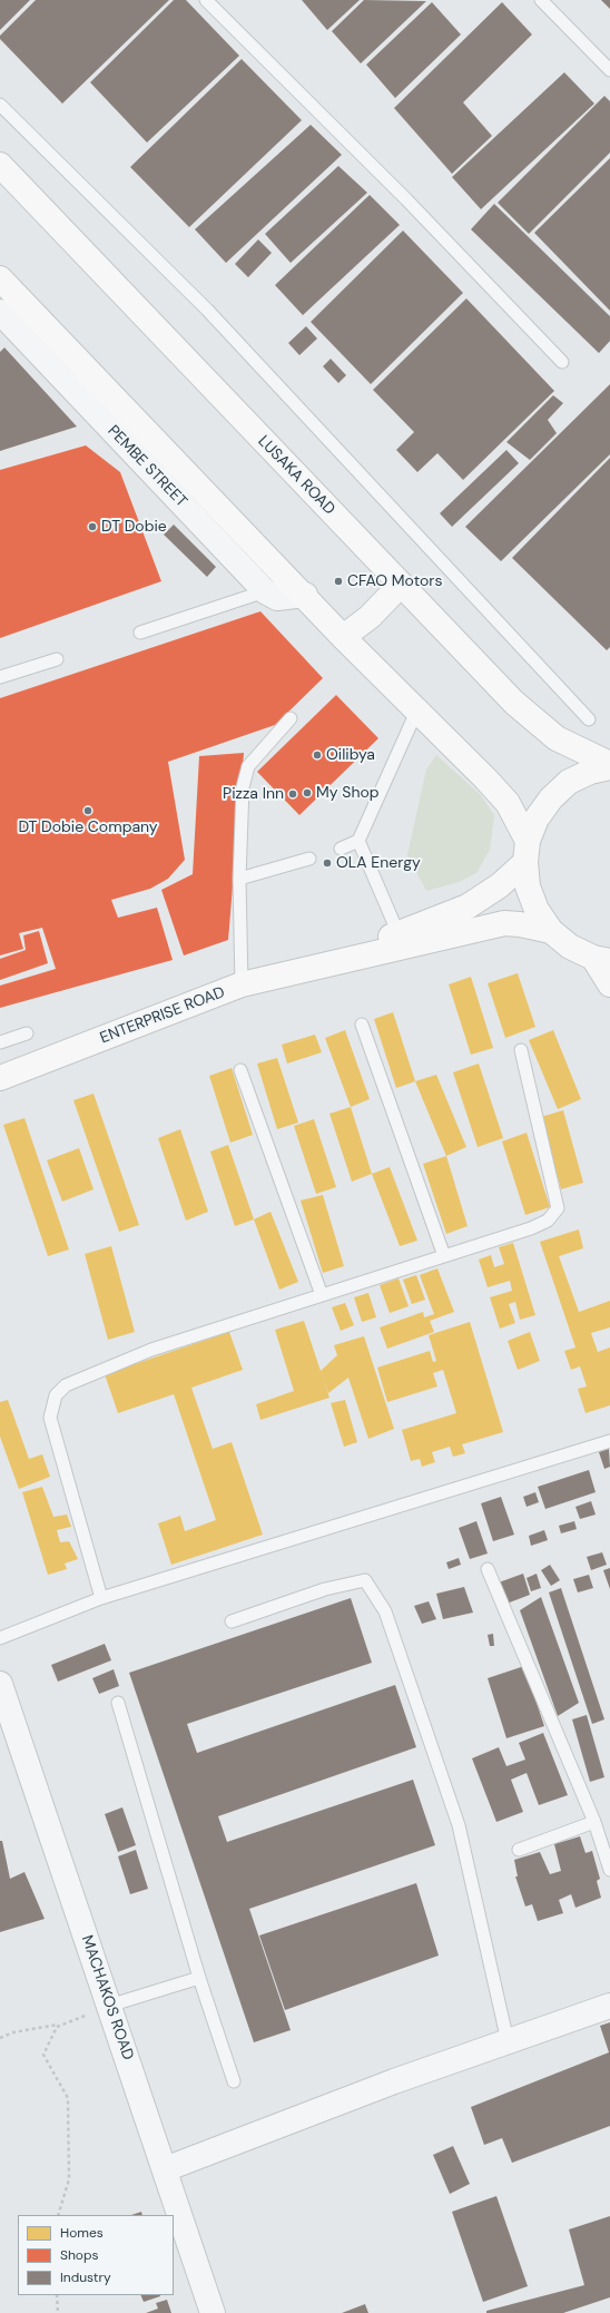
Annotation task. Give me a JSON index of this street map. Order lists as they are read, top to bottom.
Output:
{
  "streets": {
    "main road": ["LUSAKA ROAD", "ENTERPRISE ROAD"],
    "street": ["PEMBE STREET", "MACHAKOS ROAD"]
  },
  "places": [
    "DT Dobie",
    "CFAO Motors",
    "Oilibya",
    "My Shop",
    "Pizza Inn",
    "DT Dobie Company",
    "OLA Energy"
  ],
  "legend": ["Homes", "Shops", "Industry"]
}
